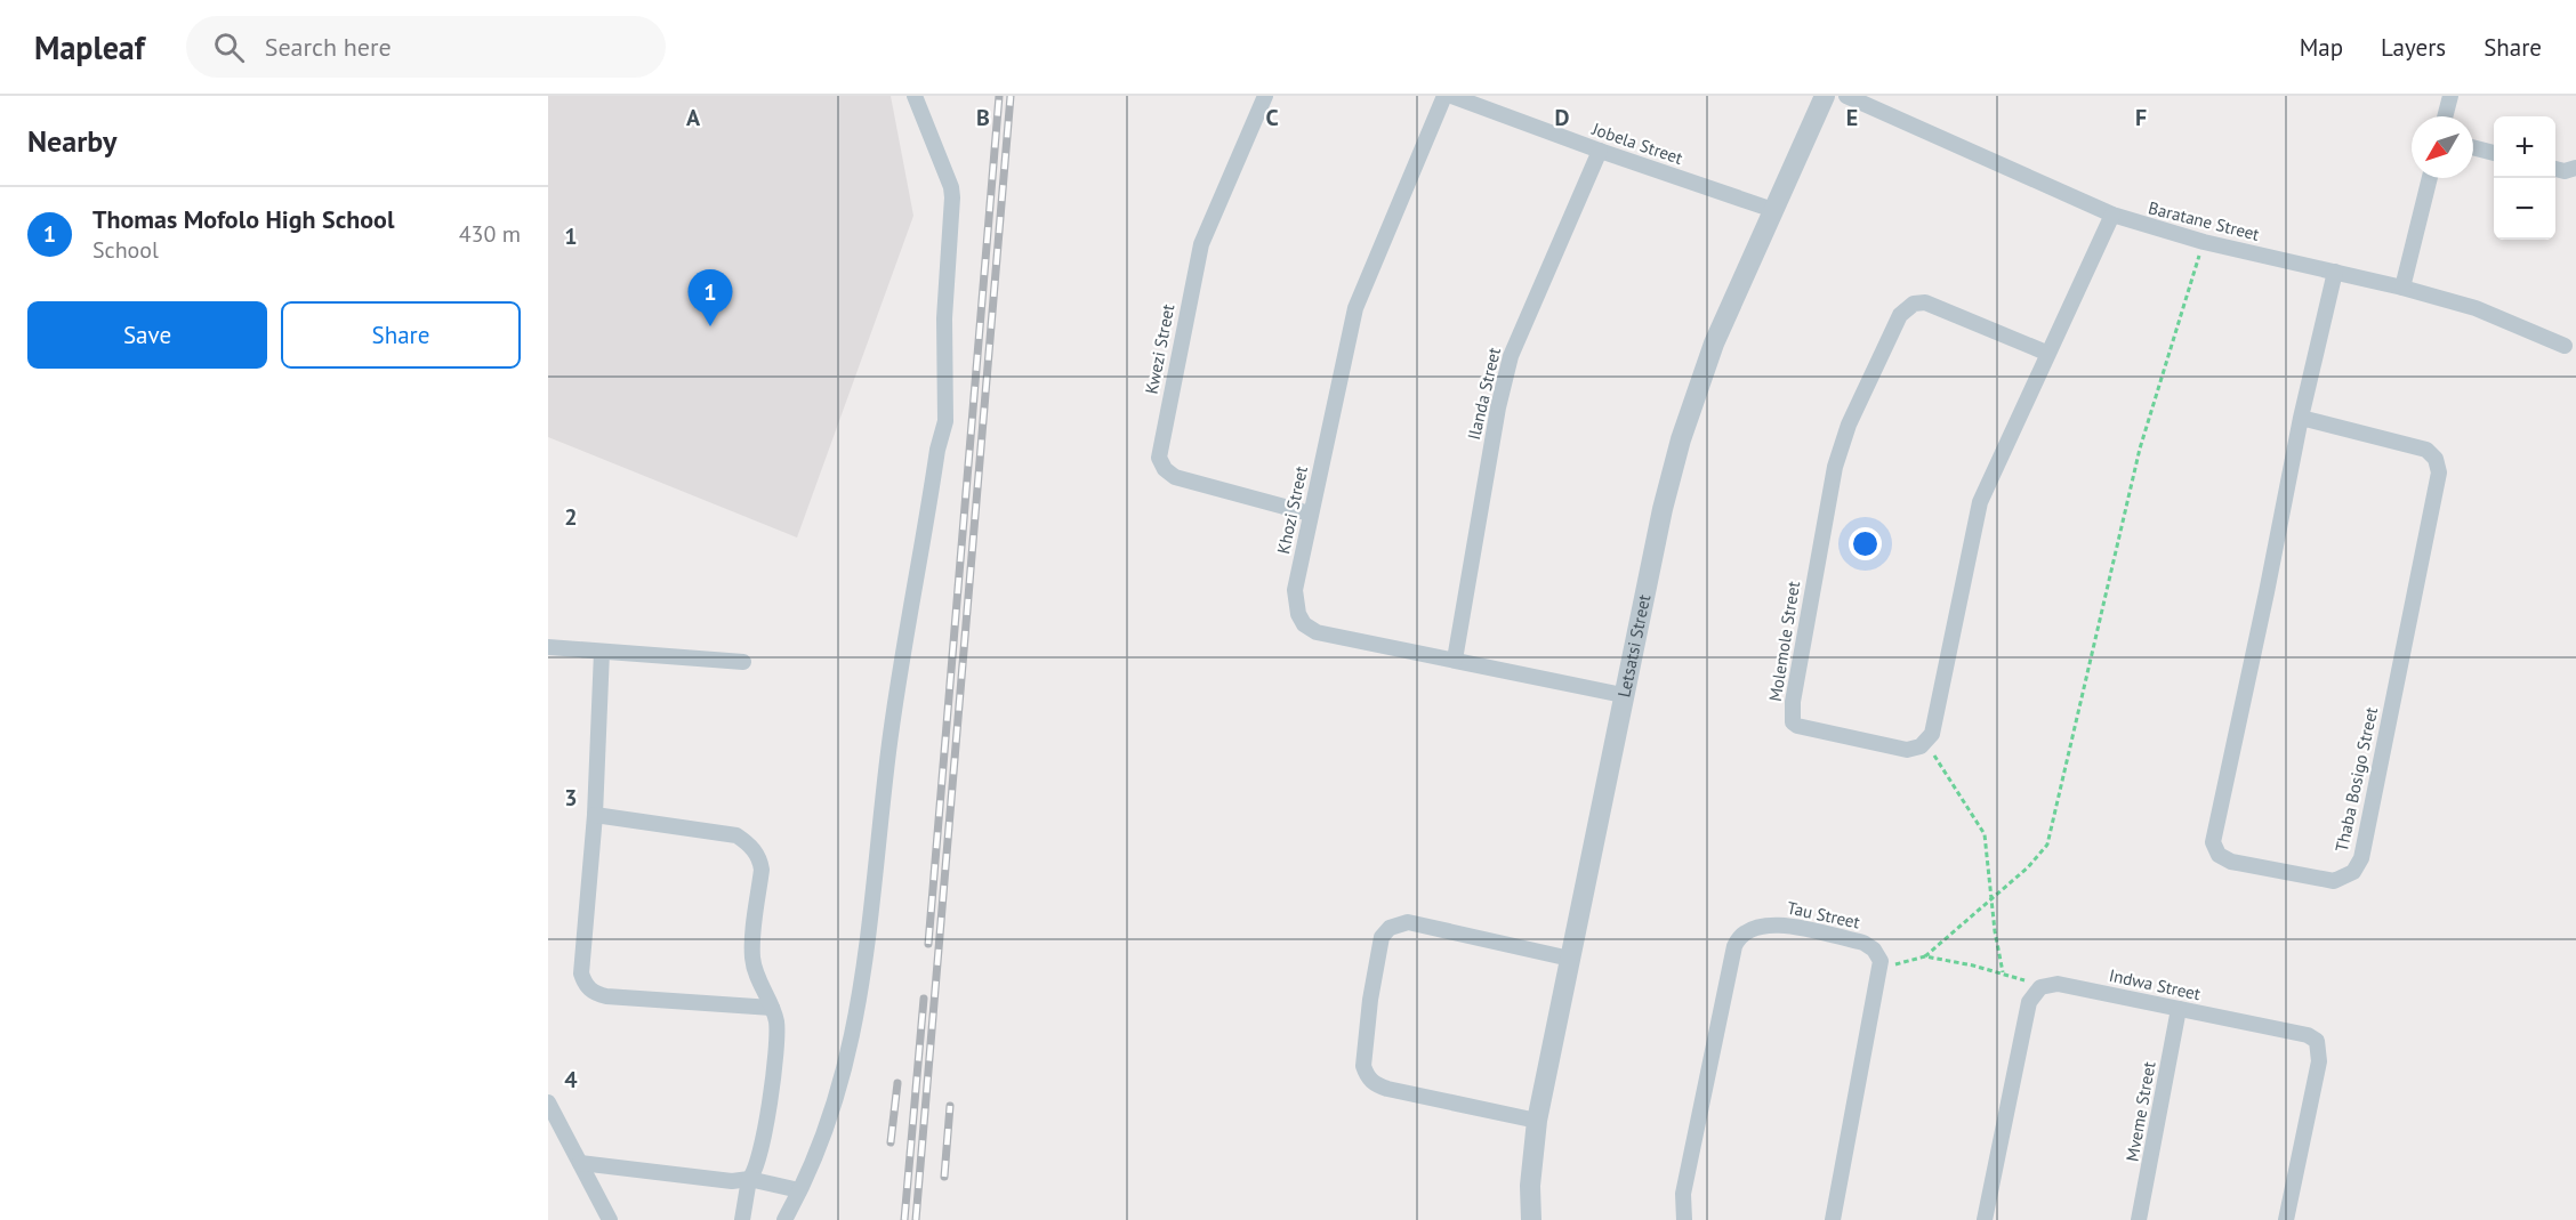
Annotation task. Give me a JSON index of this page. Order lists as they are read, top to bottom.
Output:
{
  "streets": {
    "street": [
      "Jobela Street",
      "Baratane Street",
      "Kwezi Street",
      "Ilanda Street",
      "Khozi Street",
      "Molemole Street",
      "Letsatsi Street",
      "Thaba Bosigo Street",
      "Tau Street",
      "Indwa Street",
      "Mveme Street"
    ]
  },
  "crossings": [
    ["Jobela Street", "Ilanda Street"],
    ["Jobela Street", "Letsatsi Street"],
    ["Baratane Street", "Thaba Bosigo Street"],
    ["Kwezi Street", "Khozi Street"],
    ["Ilanda Street", "Khozi Street"],
    ["Khozi Street", "Letsatsi Street"],
    ["Indwa Street", "Mveme Street"]
  ],
  "north": "bottom left",
  "page": {
    "header": "Mapleaf",
    "search": "Search here",
    "nav": ["Map", "Layers", "Share"],
    "heading": "Nearby",
    "map_buttons": ["+", "−"],
    "list": [
      {
        "mark": "1",
        "name": "Thomas Mofolo High School",
        "note": "School",
        "value": "430 m"
      }
    ],
    "pins": "1",
    "buttons": ["Save", "Share"]
  },
  "grid": {
    "columns": [
      "A",
      "B",
      "C",
      "D",
      "E",
      "F"
    ],
    "rows": [
      "1",
      "2",
      "3",
      "4"
    ]
  }
}
